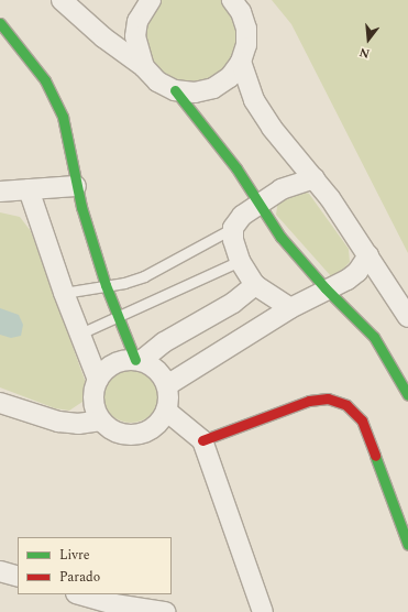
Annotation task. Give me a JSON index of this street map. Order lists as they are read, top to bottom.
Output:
{
  "legend": ["Livre", "Parado"],
  "north": "bottom"
}
